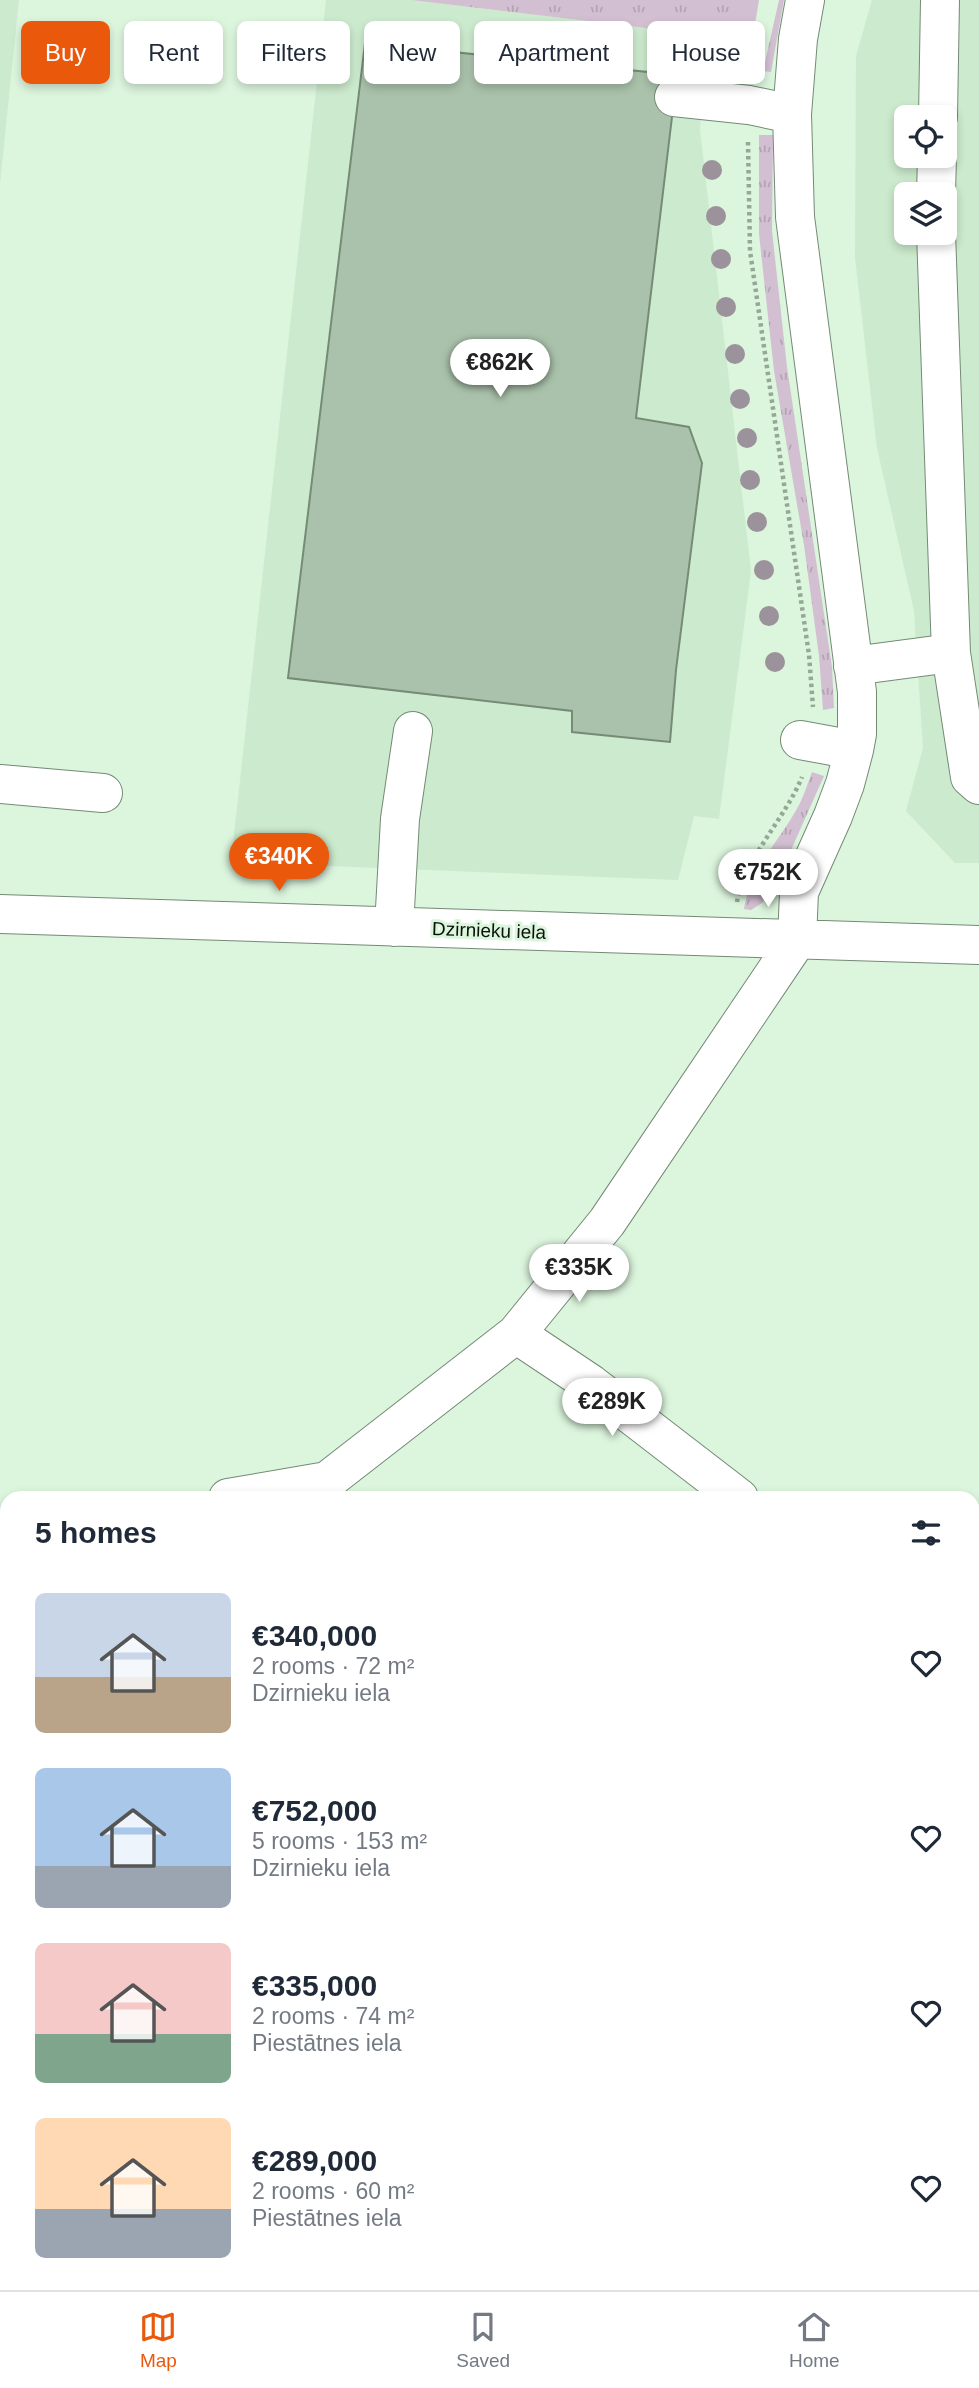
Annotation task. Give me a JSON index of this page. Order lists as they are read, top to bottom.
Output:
{
  "streets": {
    "street": ["Dzirnieku iela"]
  },
  "page": {
    "chip": [
      "Buy",
      "Rent",
      "Filters",
      "New",
      "Apartment",
      "House"
    ],
    "price": [
      "€862K",
      "€340K",
      "€752K",
      "€335K",
      "€289K"
    ],
    "heading": "5 homes",
    "list": [
      {
        "name": "€340,000",
        "note": "2 rooms · 72 m² · Dzirnieku iela"
      },
      {
        "name": "€752,000",
        "note": "5 rooms · 153 m² · Dzirnieku iela"
      },
      {
        "name": "€335,000",
        "note": "2 rooms · 74 m² · Piestātnes iela"
      },
      {
        "name": "€289,000",
        "note": "2 rooms · 60 m² · Piestātnes iela"
      }
    ],
    "tabs": ["Map", "Saved", "Home"]
  }
}
